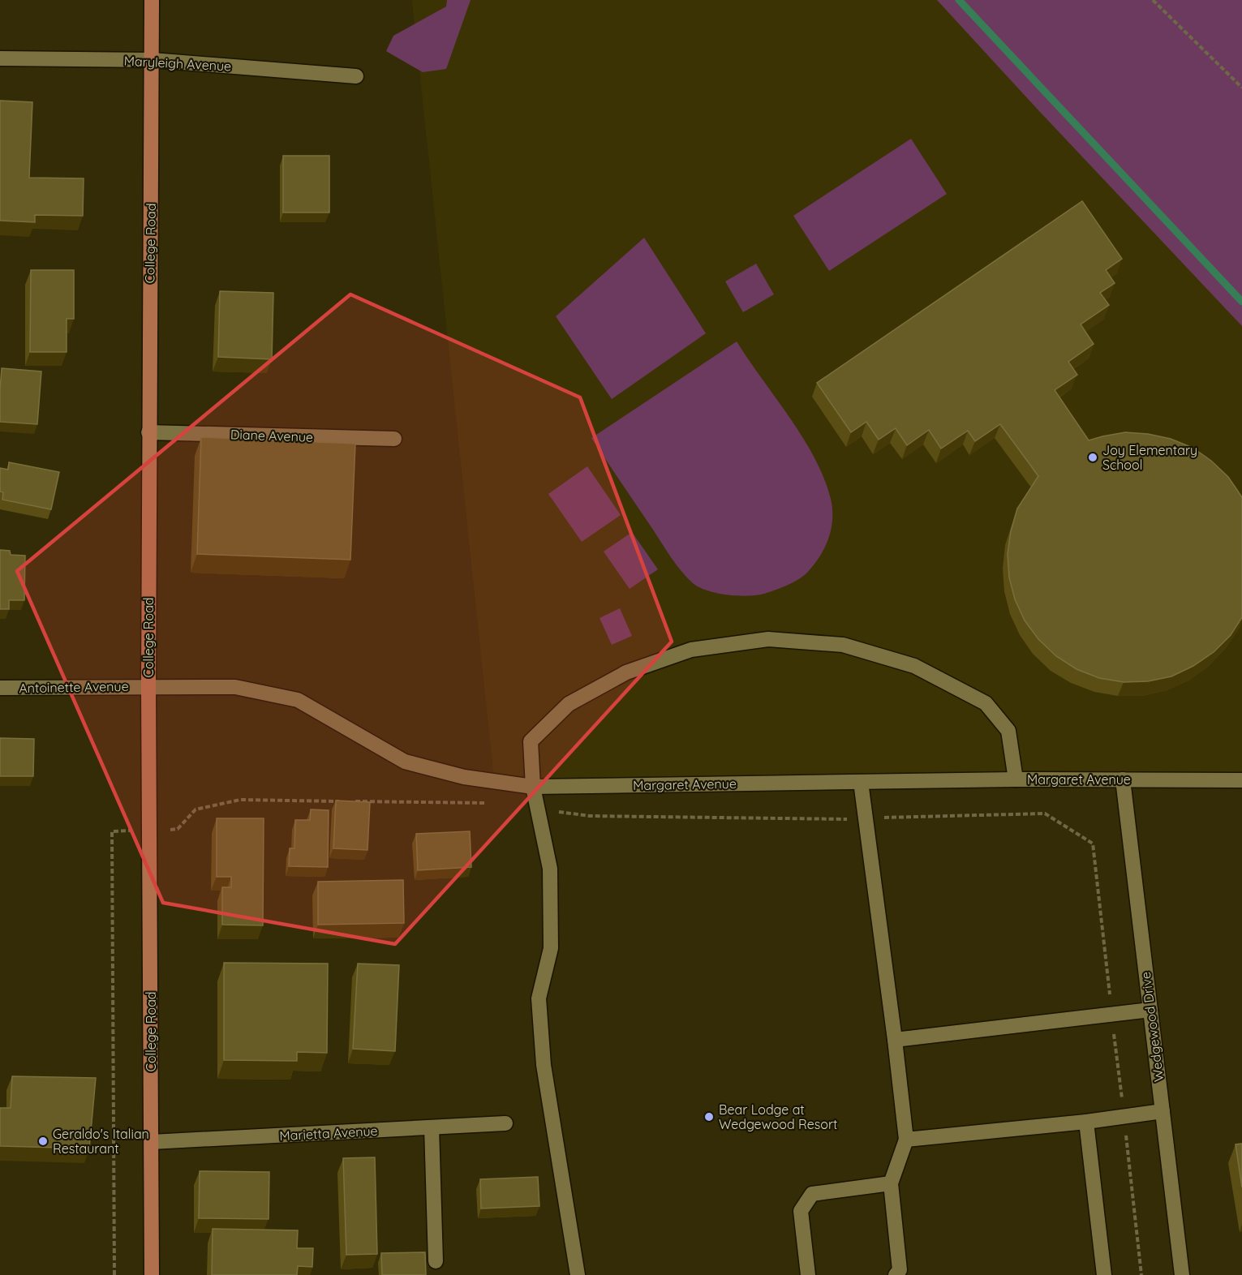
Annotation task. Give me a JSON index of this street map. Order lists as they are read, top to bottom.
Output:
{
  "streets": {
    "main road": ["College Road"],
    "street": [
      "Maryleigh Avenue",
      "Diane Avenue",
      "Antoinette Avenue",
      "Margaret Avenue",
      "Wedgewood Drive",
      "Marietta Avenue"
    ]
  },
  "crossings": [
    ["Maryleigh Avenue", "College Road"],
    ["College Road", "Diane Avenue"],
    ["College Road", "Antoinette Avenue"],
    ["College Road", "Margaret Avenue"],
    ["College Road", "Marietta Avenue"],
    ["Antoinette Avenue", "Margaret Avenue"],
    ["Margaret Avenue", "Wedgewood Drive"]
  ],
  "places": ["Joy Elementary School", "Bear Lodge at Wedgewood Resort", "Geraldo's Italian Restaurant"]
}
